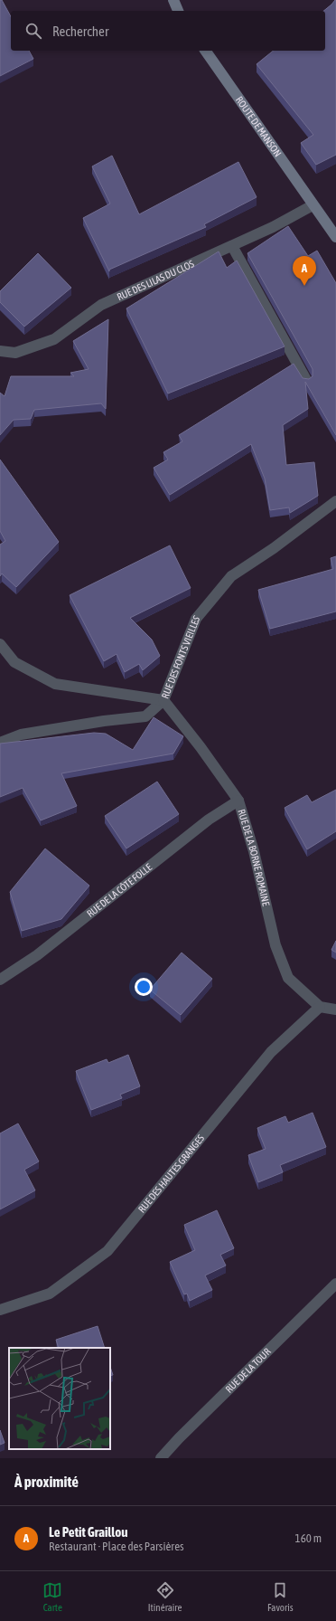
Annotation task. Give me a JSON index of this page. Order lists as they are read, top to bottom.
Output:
{
  "streets": {
    "street": [
      "ROUTE DE MANSON",
      "RUE DES LILAS DU CLOS",
      "RUE DES FONTS VIEILLES",
      "RUE DE LA BORNE ROMAINE",
      "RUE DE LA CÔTE FOLLE",
      "RUE DES HAUTES GRANGES",
      "RUE DE LA TOUR"
    ]
  },
  "crossings": [
    ["ROUTE DE MANSON", "RUE DES LILAS DU CLOS"],
    ["RUE DES FONTS VIEILLES", "RUE DE LA BORNE ROMAINE"],
    ["RUE DE LA BORNE ROMAINE", "RUE DE LA CÔTE FOLLE"],
    ["RUE DE LA BORNE ROMAINE", "RUE DES HAUTES GRANGES"]
  ],
  "page": {
    "search": "Rechercher",
    "pins": "A",
    "heading": "À proximité",
    "list": [
      {
        "mark": "A",
        "name": "Le Petit Graillou",
        "note": "Restaurant · Place des Parsières",
        "value": "160 m"
      }
    ],
    "nav": ["Carte", "Itinéraire", "Favoris"]
  }
}
